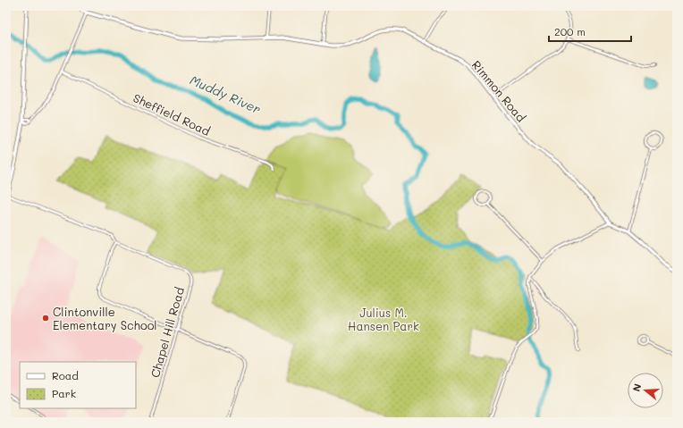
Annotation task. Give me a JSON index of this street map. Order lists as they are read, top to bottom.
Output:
{
  "streets": {
    "street": ["Rimmon Road", "Sheffield Road", "Chapel Hill Road"]
  },
  "water": ["Muddy River"],
  "parks": ["Julius M. Hansen Park"],
  "places": ["Clintonville Elementary School"],
  "legend": ["Road", "Park"],
  "scale_bar": "200 m",
  "north": "left"
}
